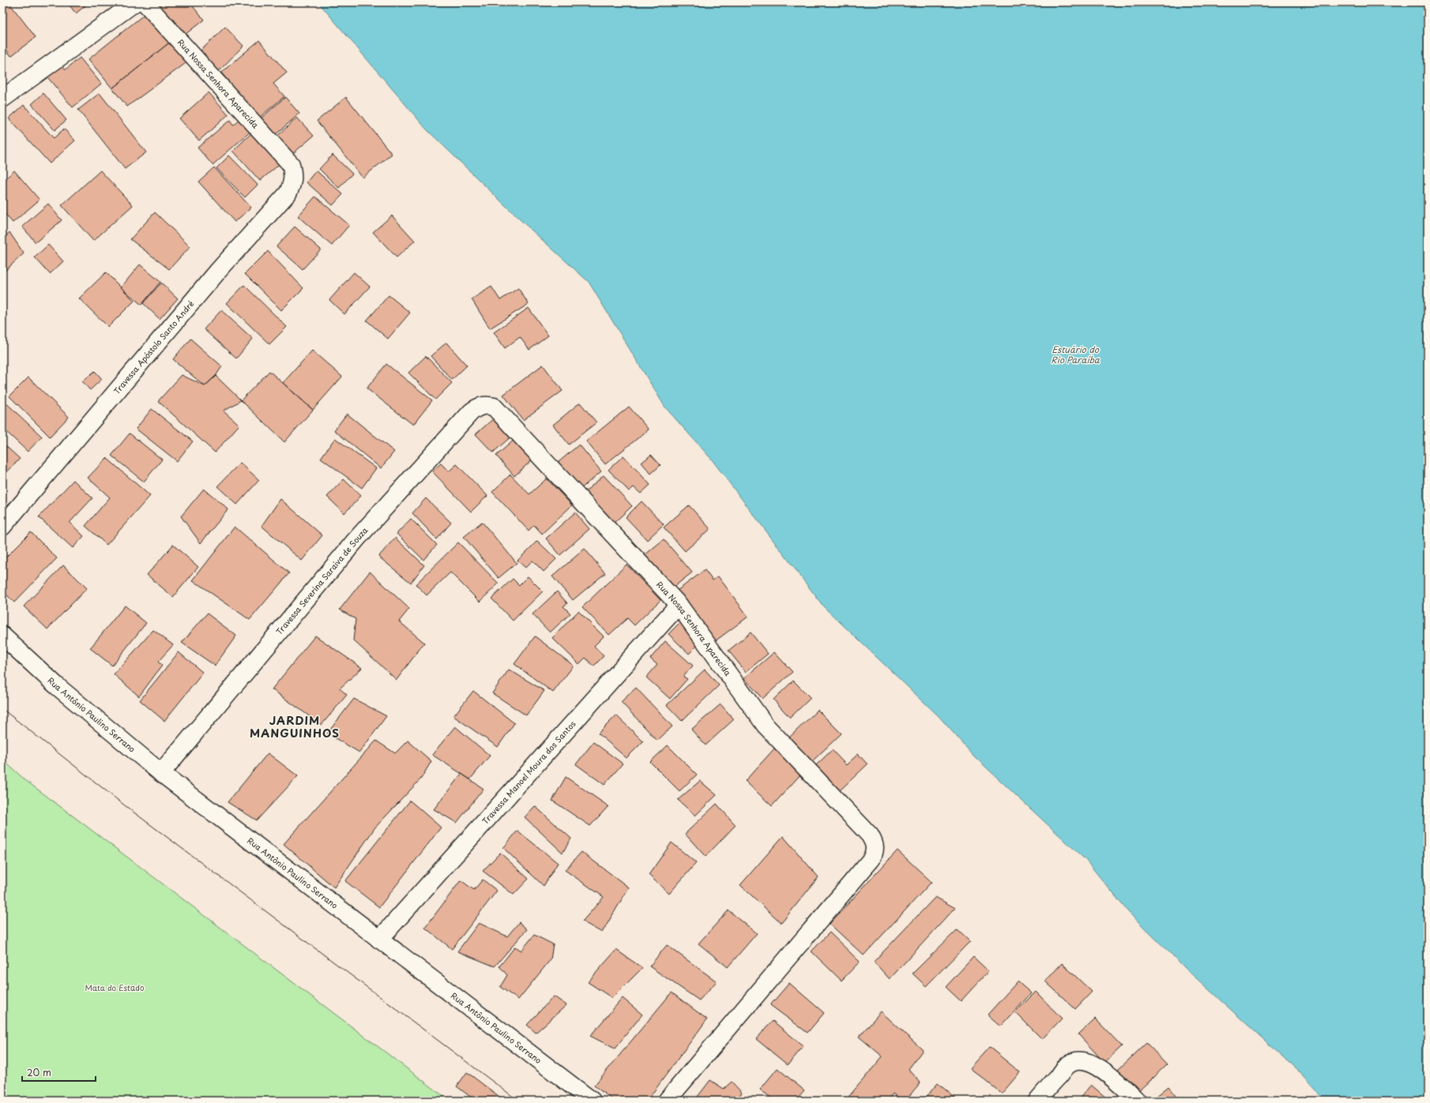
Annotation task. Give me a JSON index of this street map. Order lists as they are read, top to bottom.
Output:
{
  "streets": {
    "street": [
      "Rua Nossa Senhora Aparecida",
      "Travessa Apóstolo Santo André",
      "Travessa Severina Saraiva de Souza",
      "Rua Antônio Paulino Serrano",
      "Travessa Manoel Moura dos Santos"
    ]
  },
  "crossings": [
    ["Rua Nossa Senhora Aparecida", "Travessa Apóstolo Santo André"],
    ["Rua Nossa Senhora Aparecida", "Travessa Severina Saraiva de Souza"],
    ["Rua Nossa Senhora Aparecida", "Travessa Manoel Moura dos Santos"],
    ["Travessa Severina Saraiva de Souza", "Rua Antônio Paulino Serrano"],
    ["Rua Antônio Paulino Serrano", "Travessa Manoel Moura dos Santos"]
  ],
  "districts": ["JARDIM MANGUINHOS"],
  "water": ["Estuário do Rio Paraíba"],
  "parks": ["Mata do Estado"],
  "scale_bar": "20 m"
}
